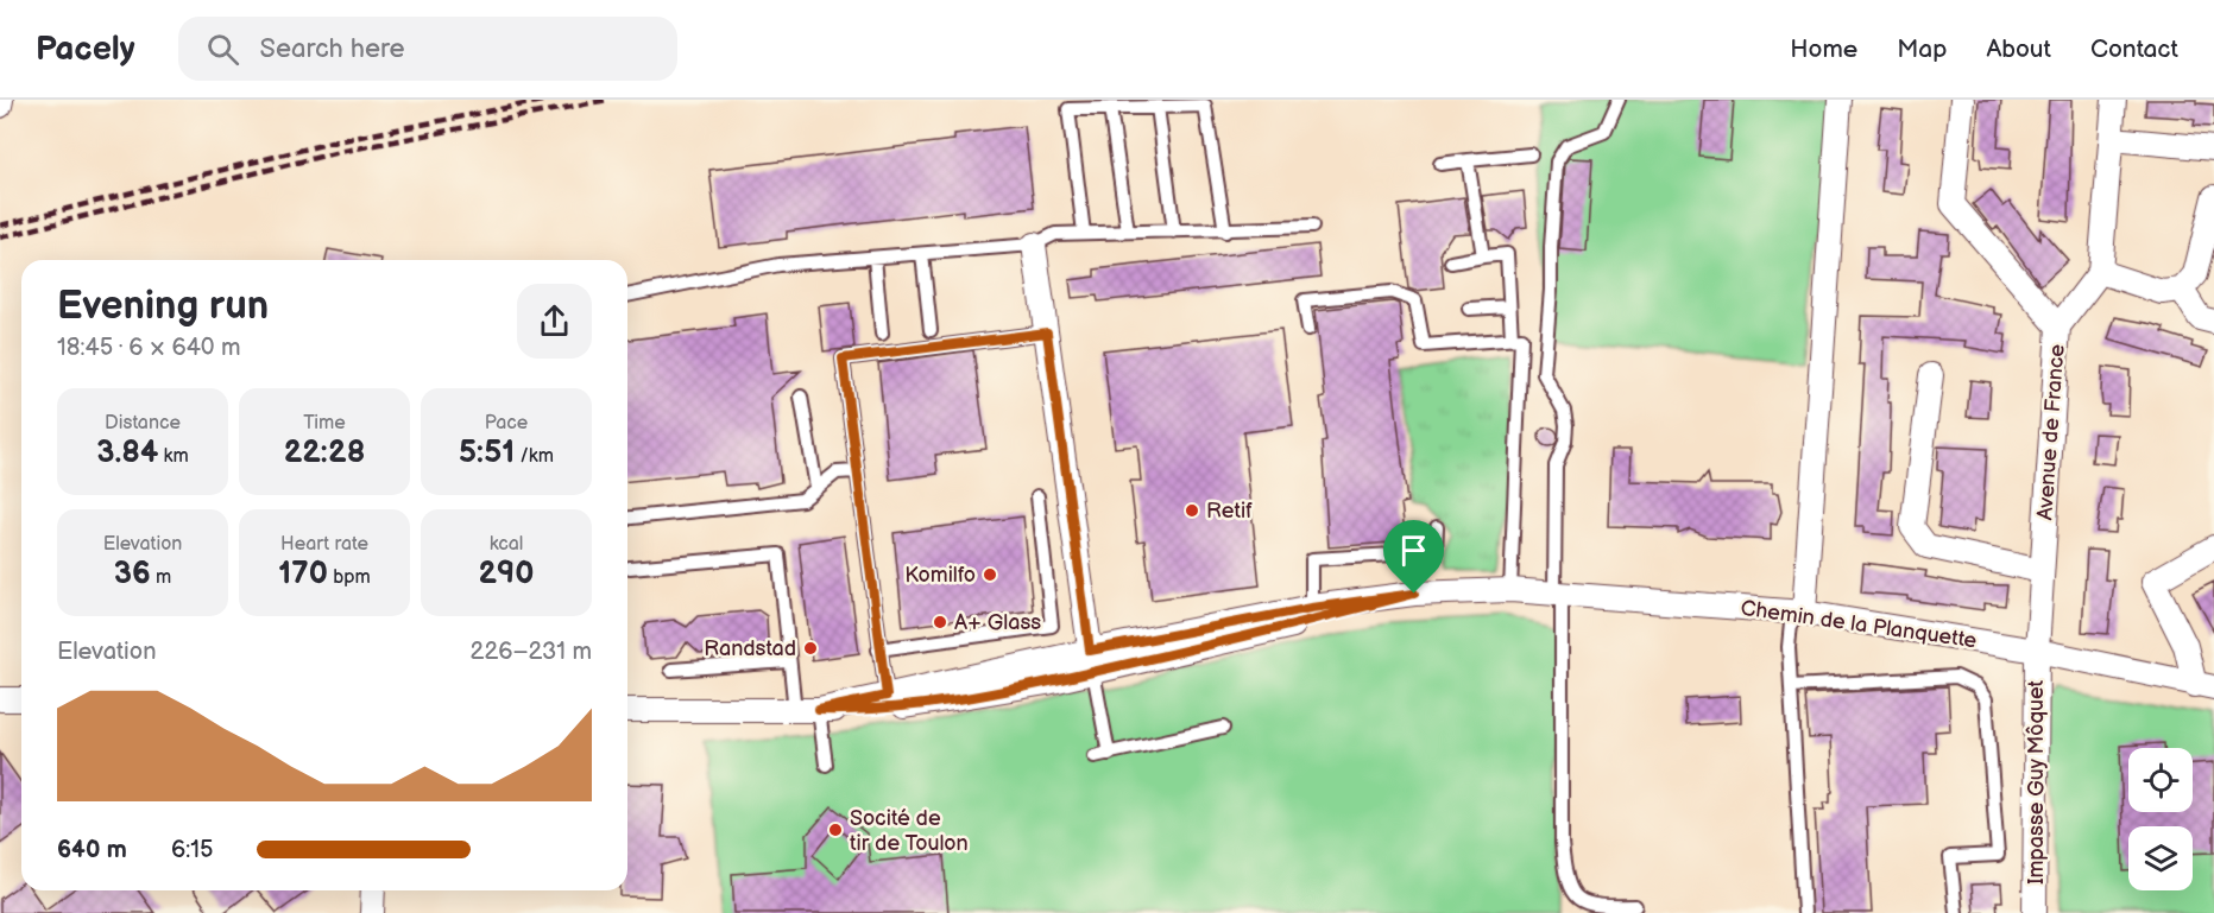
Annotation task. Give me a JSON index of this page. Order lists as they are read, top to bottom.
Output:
{
  "streets": {
    "street": ["Avenue de France", "Chemin de la Planquette", "Impasse Guy Môquet"]
  },
  "crossings": [
    ["Avenue de France", "Chemin de la Planquette"],
    ["Avenue de France", "Impasse Guy Môquet"],
    ["Chemin de la Planquette", "Impasse Guy Môquet"]
  ],
  "places": [
    "Retif",
    "Komilfo",
    "A+ Glass",
    "Randstad",
    "Socité de tir de Toulon"
  ],
  "page": {
    "header": "Pacely",
    "search": "Search here",
    "nav": [
      "Home",
      "Map",
      "About",
      "Contact"
    ],
    "heading": ["Evening run", "18:45 · 6 × 640 m"],
    "stats": [
      ["Distance", "3.84 km"],
      ["Time", "22:28"],
      ["Pace", "5:51 /km"],
      ["Elevation", "36 m"],
      ["Heart rate", "170 bpm"],
      ["kcal", "290"]
    ],
    "chart": ["Elevation", "226–231 m"],
    "list": [
      {
        "name": "640 m",
        "note": "6:15"
      }
    ]
  }
}
